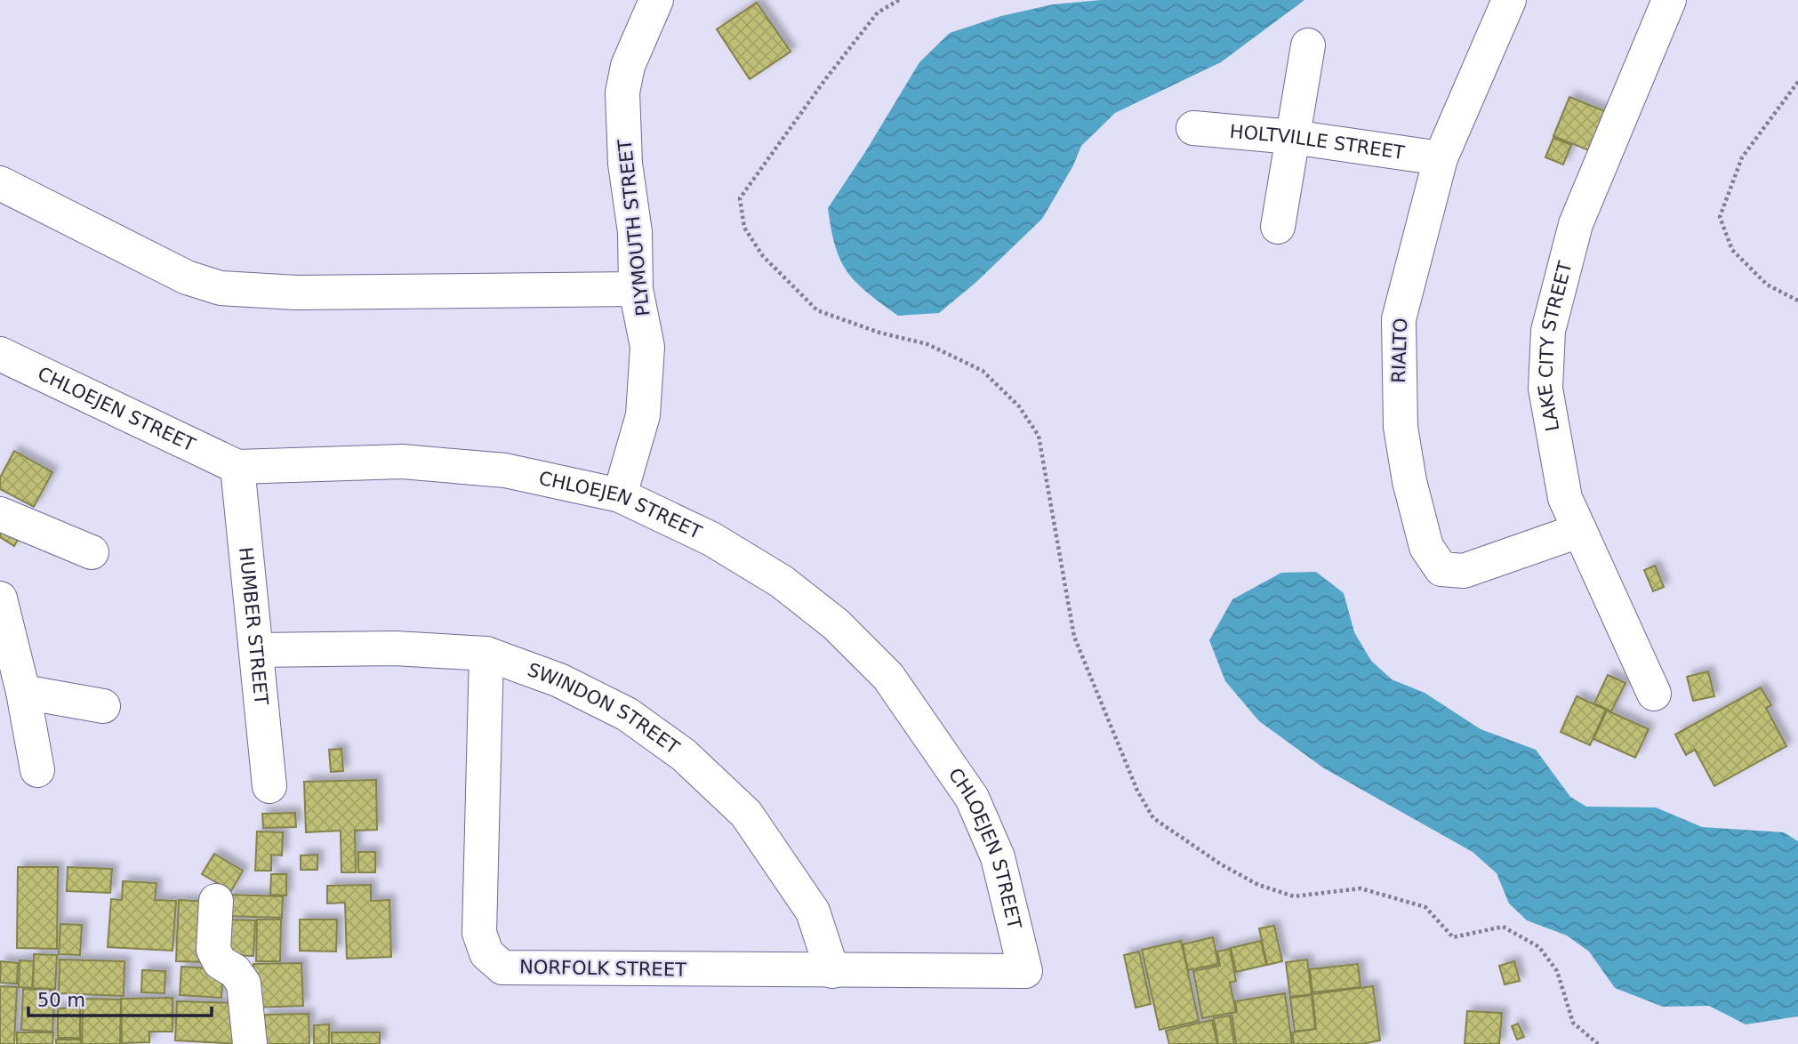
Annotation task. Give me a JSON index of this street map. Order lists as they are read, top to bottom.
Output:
{
  "streets": {
    "street": [
      "HOLTVILLE STREET",
      "PLYMOUTH STREET",
      "LAKE CITY STREET",
      "RIALTO",
      "CHLOEJEN STREET",
      "HUMBER STREET",
      "SWINDON STREET",
      "NORFOLK STREET"
    ]
  },
  "crossings": [
    ["HOLTVILLE STREET", "RIALTO"],
    ["PLYMOUTH STREET", "CHLOEJEN STREET"],
    ["LAKE CITY STREET", "RIALTO"],
    ["CHLOEJEN STREET", "HUMBER STREET"],
    ["CHLOEJEN STREET", "NORFOLK STREET"],
    ["HUMBER STREET", "SWINDON STREET"],
    ["SWINDON STREET", "NORFOLK STREET"]
  ],
  "scale_bar": "50 m"
}
